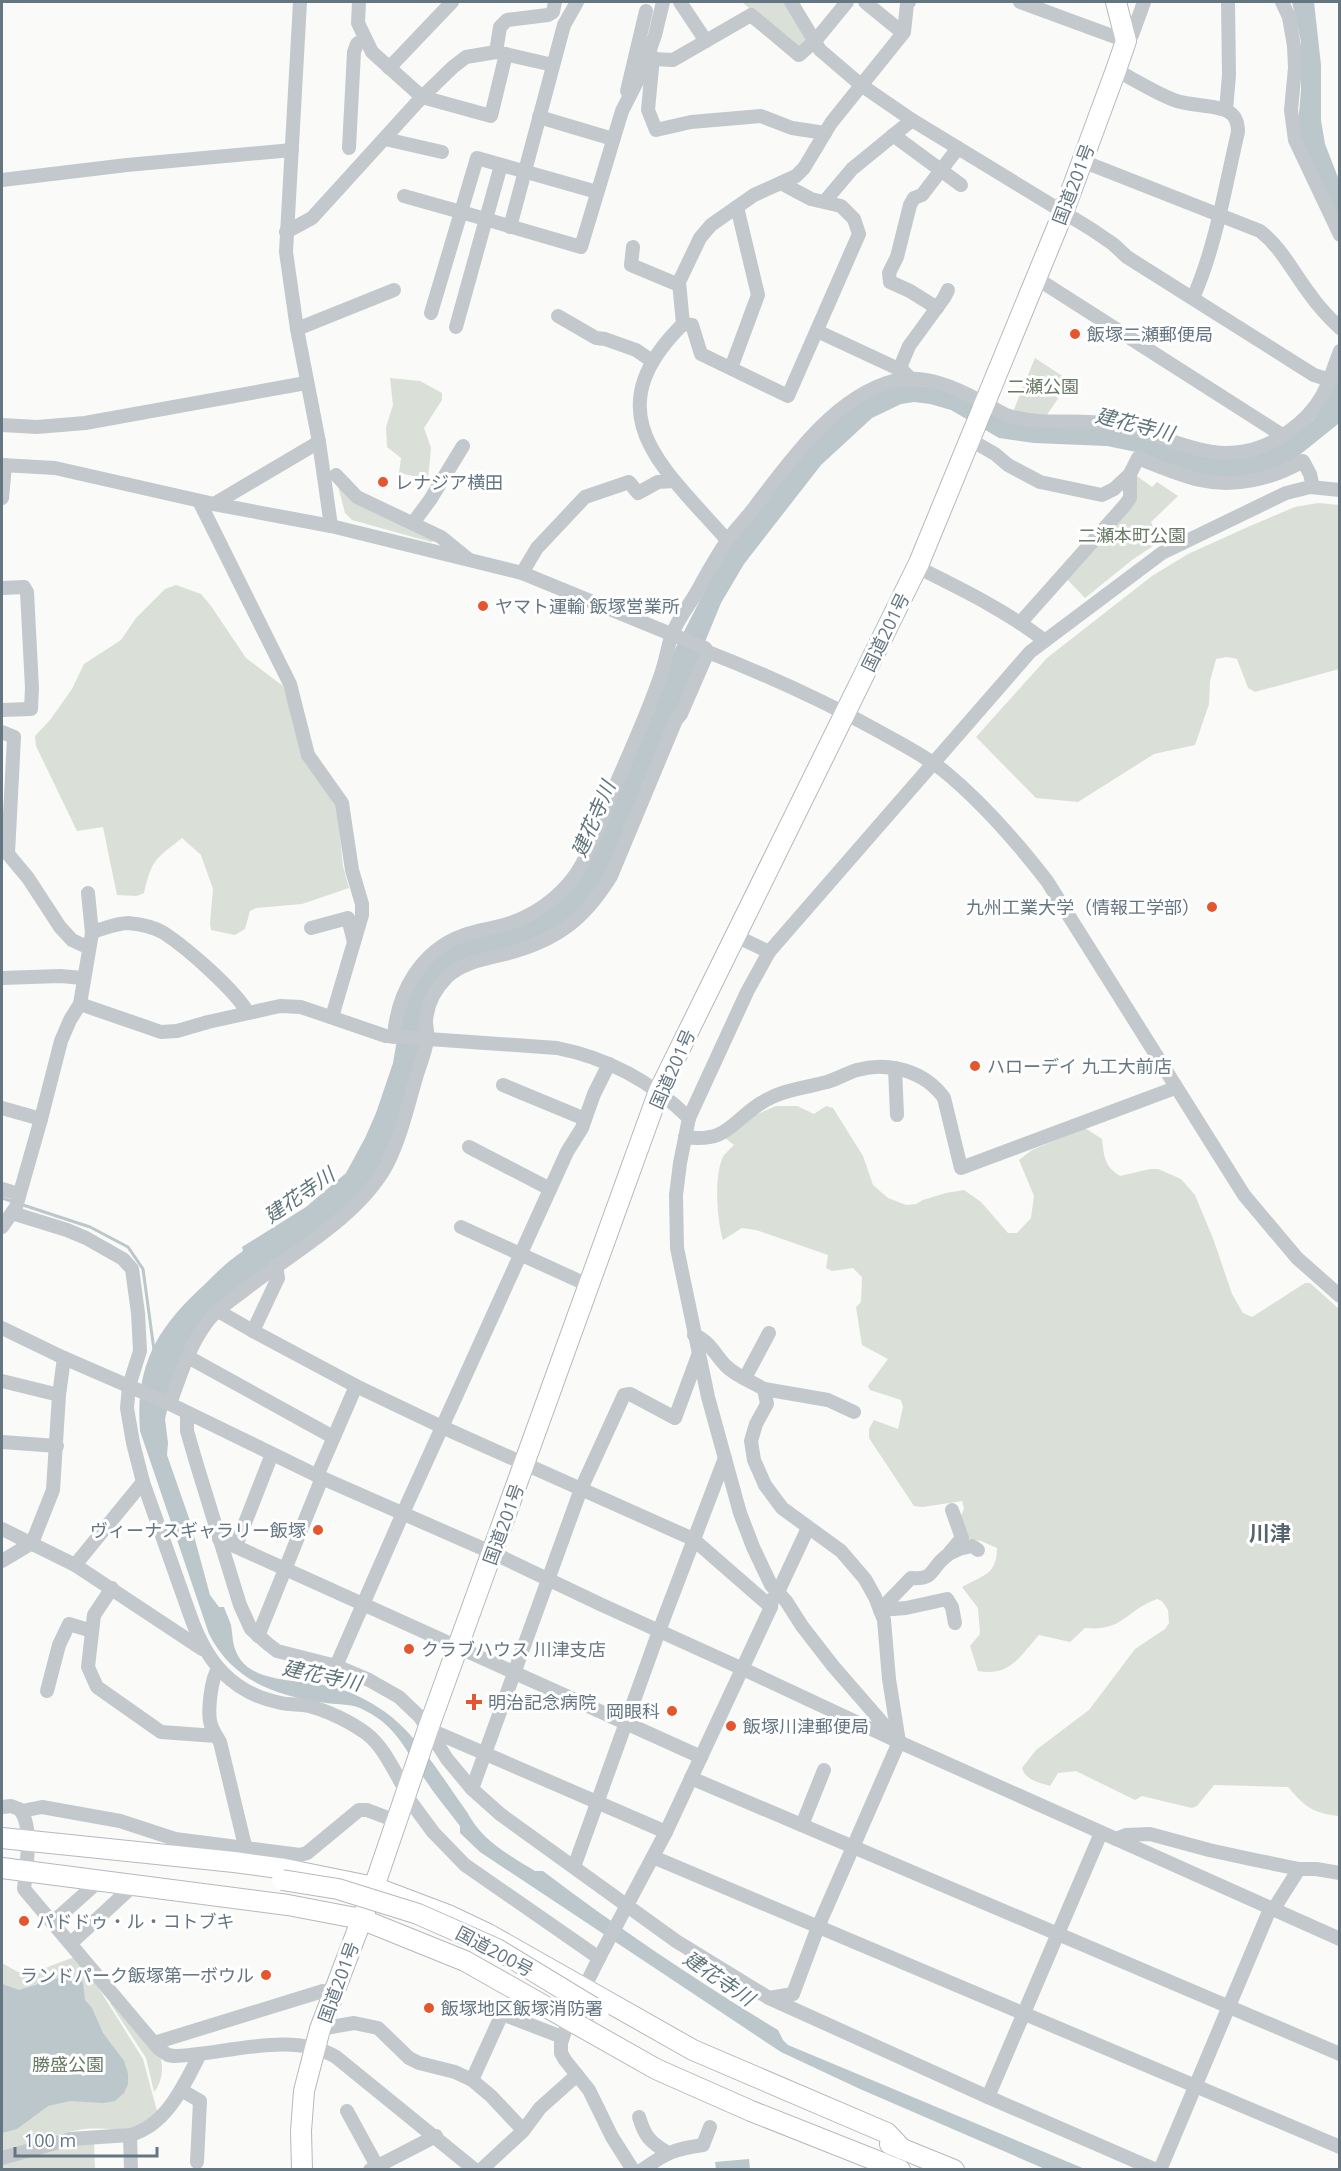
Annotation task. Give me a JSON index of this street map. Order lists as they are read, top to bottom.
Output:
{
  "streets": {
    "highway": ["国道201号", "国道200号"]
  },
  "districts": ["川津"],
  "water": ["建花寺川"],
  "parks": ["二瀬公園", "二瀬本町公園", "勝盛公園"],
  "places": {
    "other": [
      "飯塚二瀬郵便局",
      "レナジア横田",
      "ヤマト運輸 飯塚営業所",
      "九州工業大学（情報工学部）",
      "ハローデイ 九工大前店",
      "ヴィーナスギャラリー飯塚",
      "クラブハウス 川津支店",
      "岡眼科",
      "飯塚川津郵便局",
      "パドドゥ・ル・コトブキ",
      "ランドパーク飯塚第一ボウル",
      "飯塚地区飯塚消防署"
    ],
    "health": ["明治記念病院"]
  },
  "scale_bar": "100 m"
}
